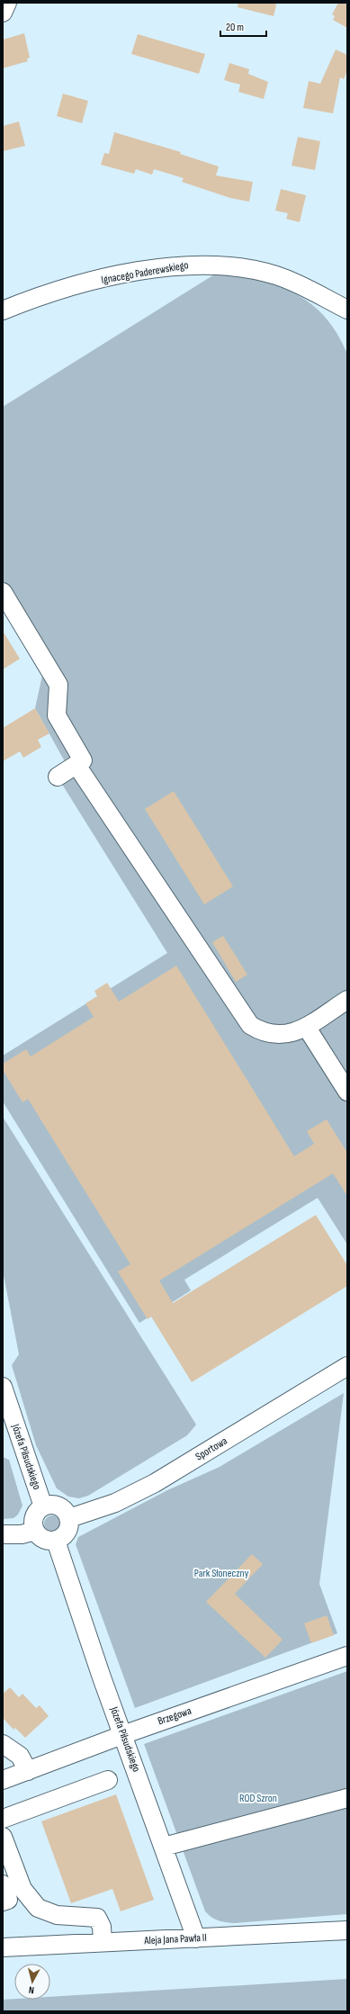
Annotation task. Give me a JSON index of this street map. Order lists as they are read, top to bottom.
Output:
{
  "streets": {
    "street": [
      "Ignacego Paderewskiego",
      "Sportowa",
      "Józefa Piłsudskiego",
      "Brzegowa",
      "Aleja Jana Pawła II"
    ]
  },
  "crossings": [
    ["Sportowa", "Józefa Piłsudskiego"],
    ["Józefa Piłsudskiego", "Brzegowa"],
    ["Józefa Piłsudskiego", "Aleja Jana Pawła II"]
  ],
  "parks": ["Park Słoneczny", "ROD Szron"],
  "scale_bar": "20 m",
  "north": "bottom"
}
